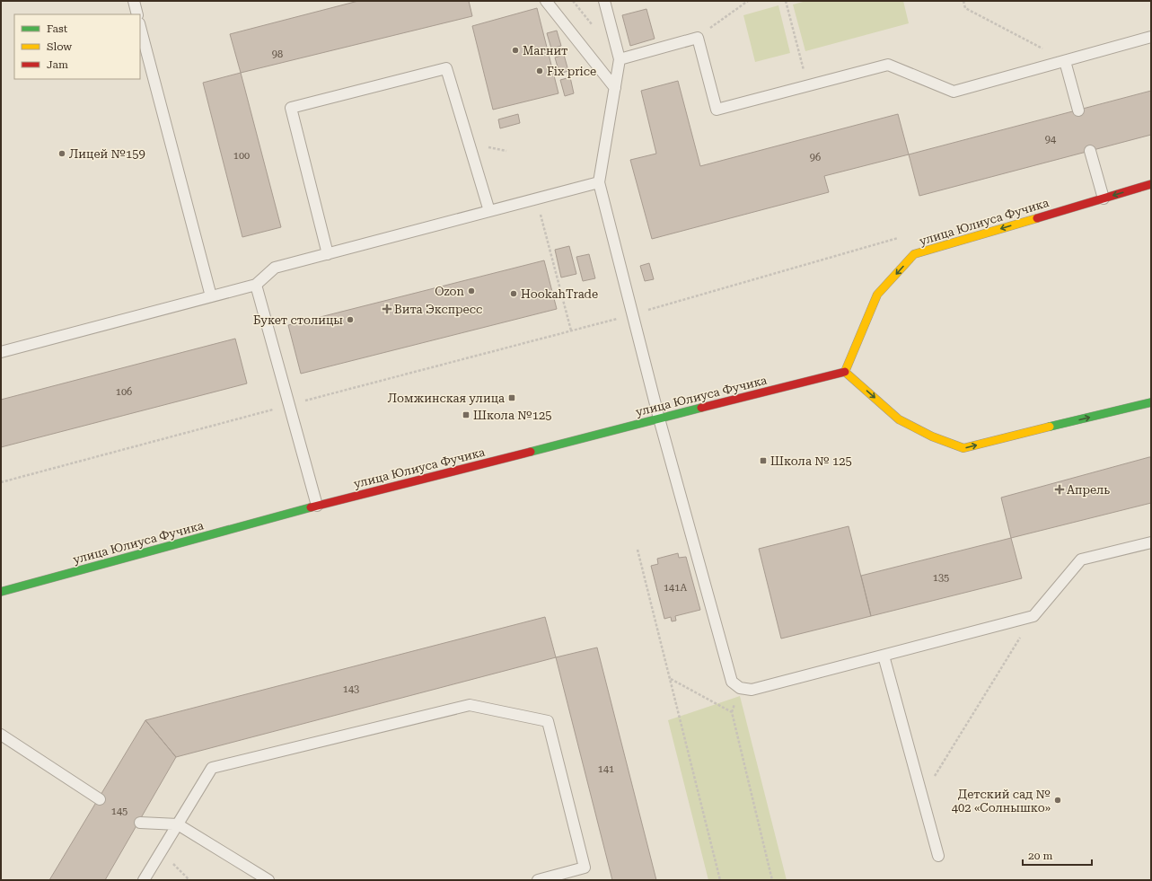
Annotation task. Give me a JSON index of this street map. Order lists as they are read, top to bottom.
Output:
{
  "streets": {
    "main road": ["улица Юлиуса Фучика"]
  },
  "places": {
    "other": [
      "Магнит",
      "Fix price",
      "Лицей №159",
      "Ozon",
      "HookahTrade",
      "Букет столицы",
      "Детский сад № 402 «Солнышко»"
    ],
    "health": ["Вита Экспресс", "Апрель"],
    "transit": ["Ломжинская улица", "Школа №125", "Школа № 125"]
  },
  "house_numbers": [
    "98",
    "94",
    "100",
    "96",
    "106",
    "135",
    "141А",
    "143",
    "141",
    "145"
  ],
  "legend": ["Fast", "Slow", "Jam"],
  "scale_bar": "20 m"
}
